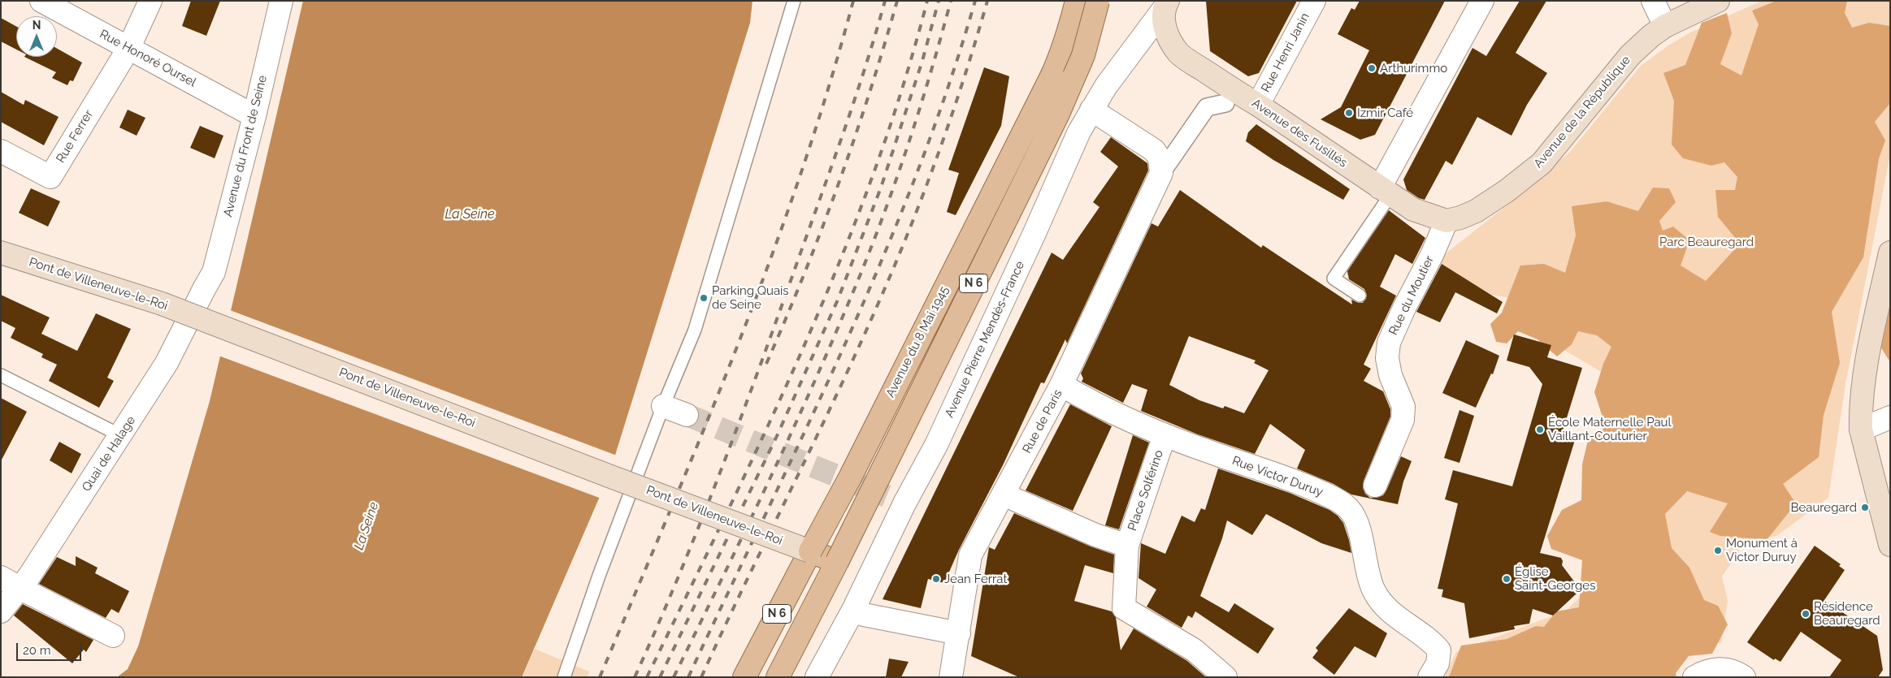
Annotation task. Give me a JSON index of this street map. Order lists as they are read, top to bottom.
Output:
{
  "streets": {
    "main road": [
      "Avenue de la République",
      "Avenue des Fusillés",
      "N 6",
      "Pont de Villeneuve-le-Roi",
      "Avenue du 8 Mai 1945"
    ],
    "street": [
      "Rue Henri Janin",
      "Rue Honoré Oursel",
      "Rue Ferrer",
      "Avenue du Front de Seine",
      "Rue du Moutier",
      "Avenue Pierre Mendès-France",
      "Rue de Paris",
      "Quai de Halage",
      "Rue Victor Duruy",
      "Place Solférino"
    ]
  },
  "crossings": [
    ["Rue Henri Janin", "Avenue des Fusillés"],
    ["Rue Honoré Oursel", "Rue Ferrer"],
    ["Rue Honoré Oursel", "Avenue du Front de Seine"],
    ["Avenue de la République", "Avenue des Fusillés"],
    ["Avenue de la République", "Rue du Moutier"],
    ["Avenue des Fusillés", "Rue du Moutier"],
    ["Avenue des Fusillés", "Avenue Pierre Mendès-France"],
    ["Avenue du Front de Seine", "Quai de Halage"],
    ["Pont de Villeneuve-le-Roi", "Avenue du 8 Mai 1945"],
    ["Rue de Paris", "Rue Victor Duruy"],
    ["Rue Victor Duruy", "Place Solférino"]
  ],
  "water": ["La Seine"],
  "parks": ["Parc Beauregard"],
  "places": [
    "Arthurimmo",
    "Izmir Café",
    "Parking Quais de Seine",
    "École Maternelle Paul Vaillant-Couturier",
    "Beauregard",
    "Monument à Victor Duruy",
    "Jean Ferrat",
    "Église Saint-Georges",
    "Résidence Beauregard"
  ],
  "scale_bar": "20 m",
  "north": "top"
}
